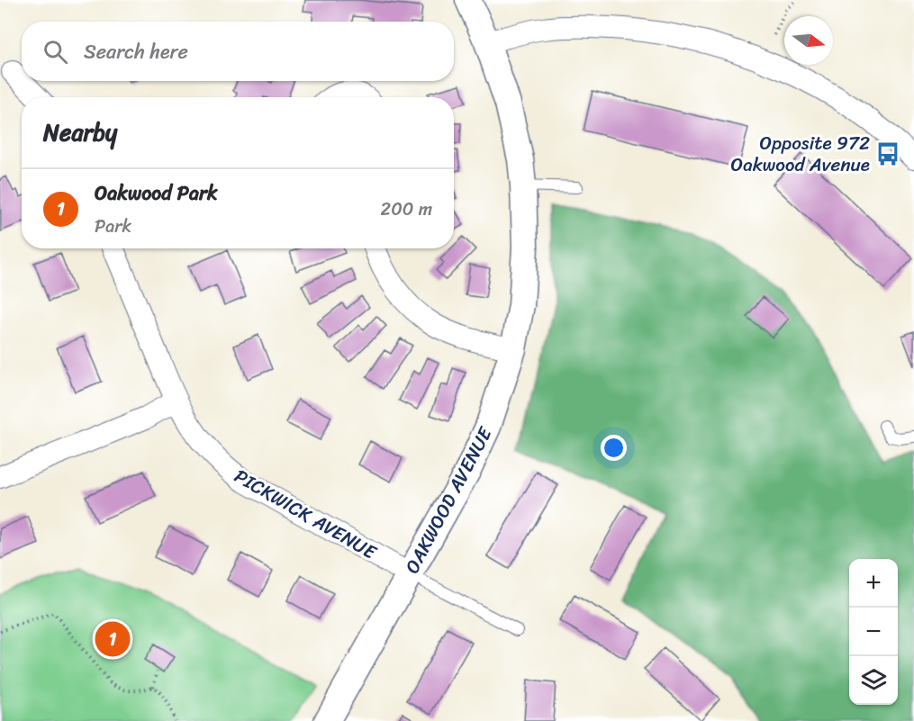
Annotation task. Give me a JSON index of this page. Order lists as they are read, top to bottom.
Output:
{
  "streets": {
    "street": ["OAKWOOD AVENUE", "PICKWICK AVENUE"]
  },
  "crossings": [
    ["OAKWOOD AVENUE", "PICKWICK AVENUE"]
  ],
  "places": {
    "bus stop": ["Opposite 972 Oakwood Avenue"]
  },
  "north": "right",
  "page": {
    "search": "Search here",
    "heading": "Nearby",
    "list": [
      {
        "mark": "1",
        "name": "Oakwood Park",
        "note": "Park",
        "value": "200 m"
      }
    ],
    "map_buttons": ["+", "−"],
    "pins": "1"
  }
}
